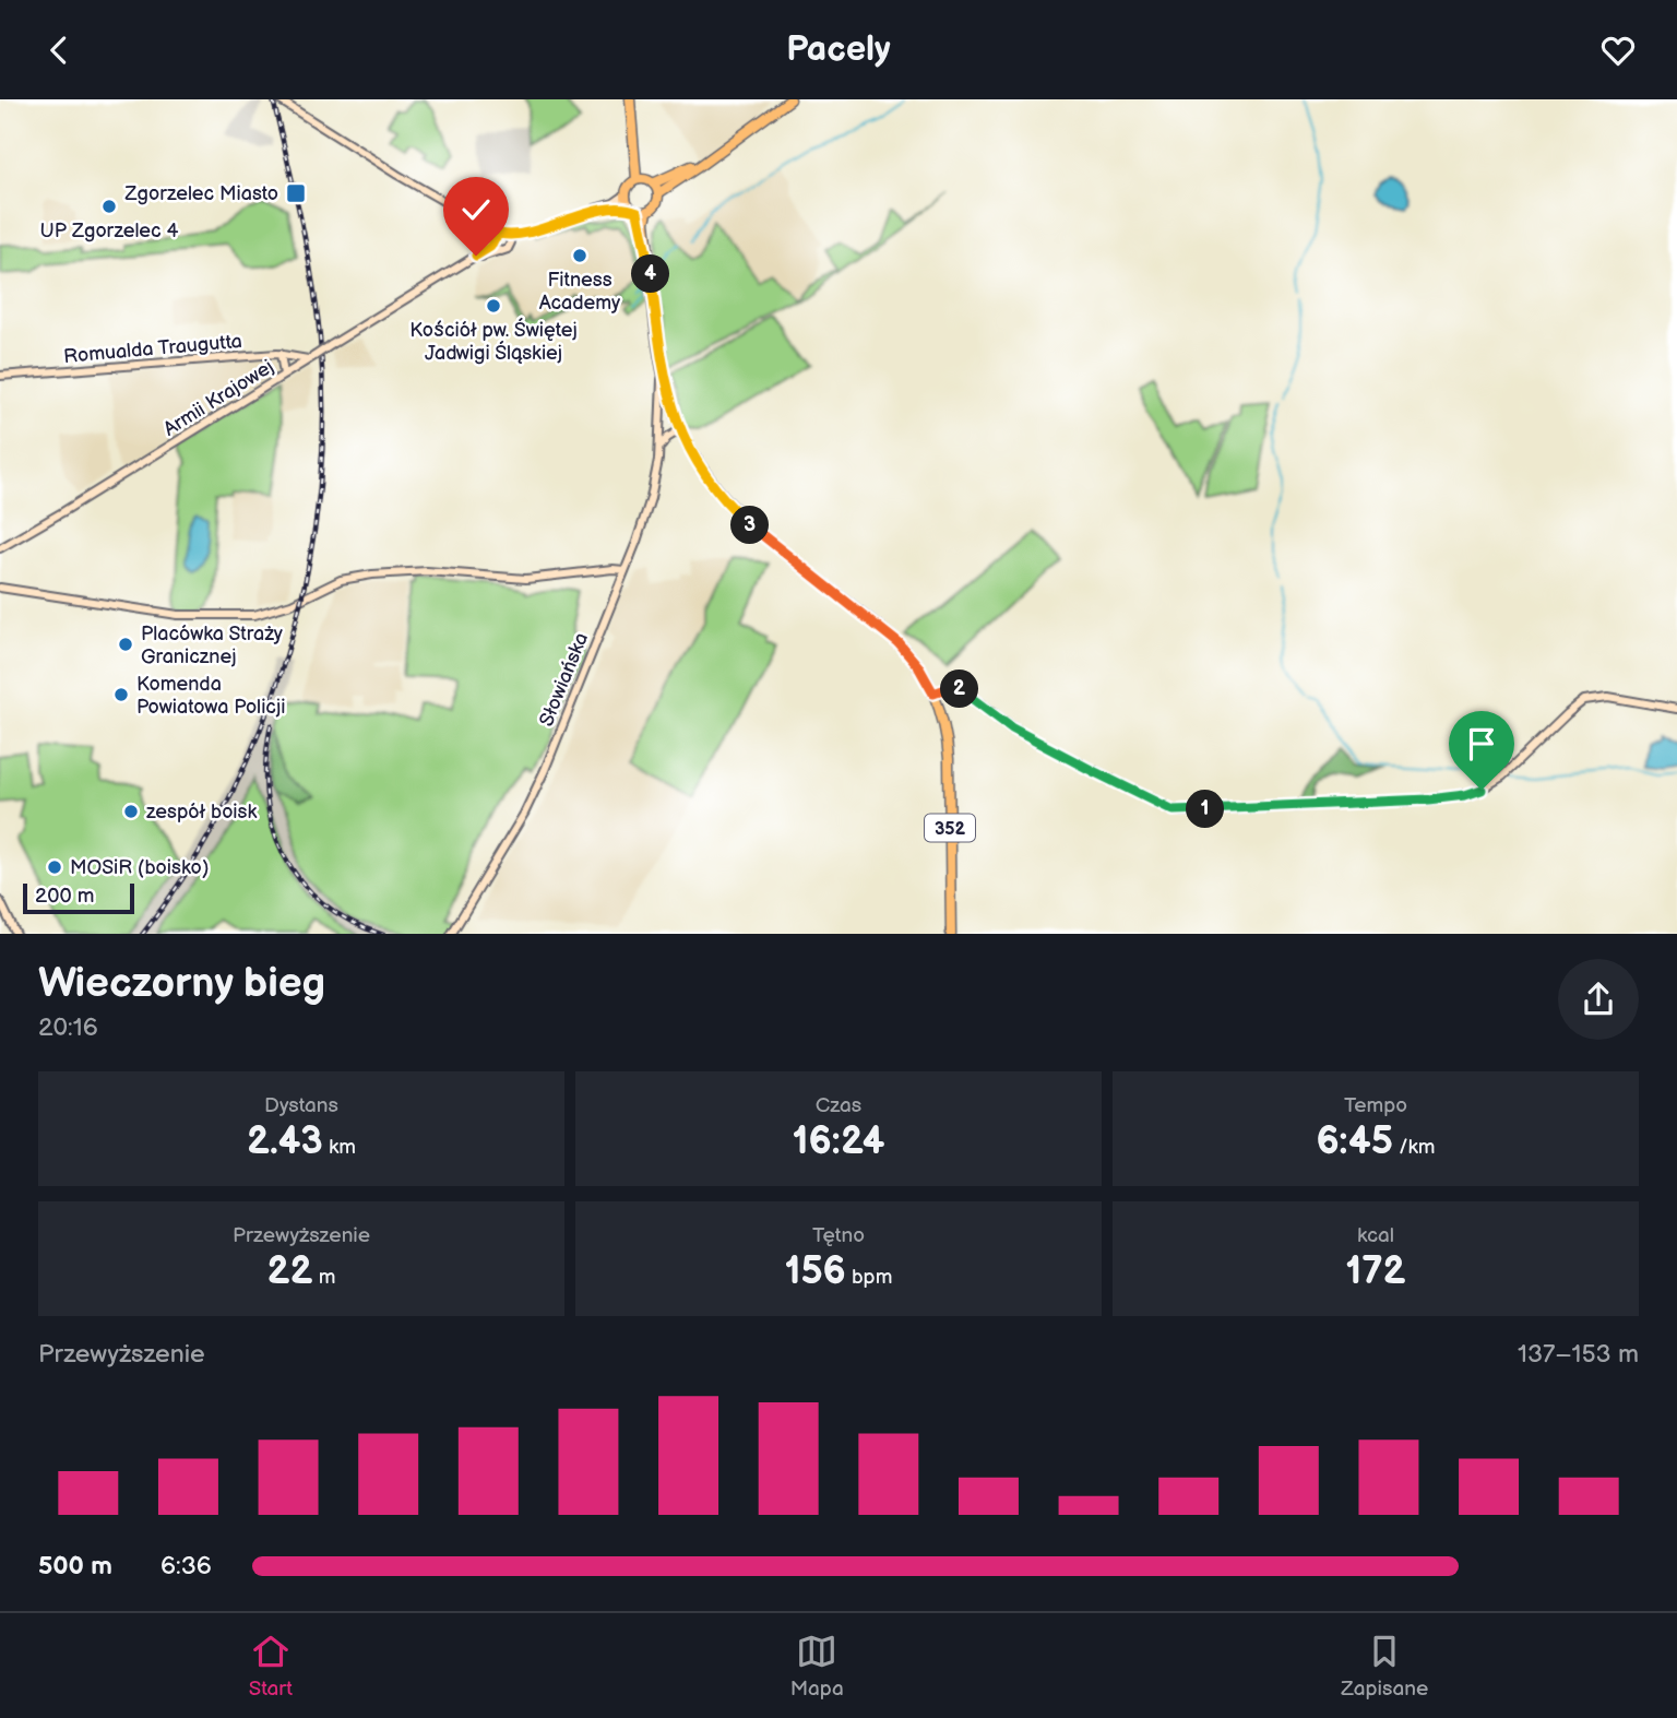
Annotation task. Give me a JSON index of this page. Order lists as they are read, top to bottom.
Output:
{
  "streets": {
    "main road": ["352"],
    "street": ["Romualda Traugutta", "Armii Krajowej", "Słowiańska"]
  },
  "crossings": [
    ["Romualda Traugutta", "Armii Krajowej"],
    ["Słowiańska", "352"]
  ],
  "places": {
    "transit": ["Zgorzelec Miasto"],
    "other": [
      "UP Zgorzelec 4",
      "Fitness Academy",
      "Kościół pw. Świętej Jadwigi Śląskiej",
      "Placówka Straży Granicznej",
      "Komenda Powiatowa Policji",
      "zespół boisk",
      "MOSiR (boisko)"
    ]
  },
  "scale_bar": "200 m",
  "page": {
    "header": "Pacely",
    "pins": [
      "4",
      "3",
      "2",
      "1"
    ],
    "scale": "200 m",
    "heading": ["Wieczorny bieg", "20:16"],
    "stats": [
      ["Dystans", "2.43 km"],
      ["Czas", "16:24"],
      ["Tempo", "6:45 /km"],
      ["Przewyższenie", "22 m"],
      ["Tętno", "156 bpm"],
      ["kcal", "172"]
    ],
    "chart": ["Przewyższenie", "137–153 m"],
    "list": [
      {
        "name": "500 m",
        "note": "6:36"
      }
    ],
    "tabs": ["Start", "Mapa", "Zapisane"]
  }
}
